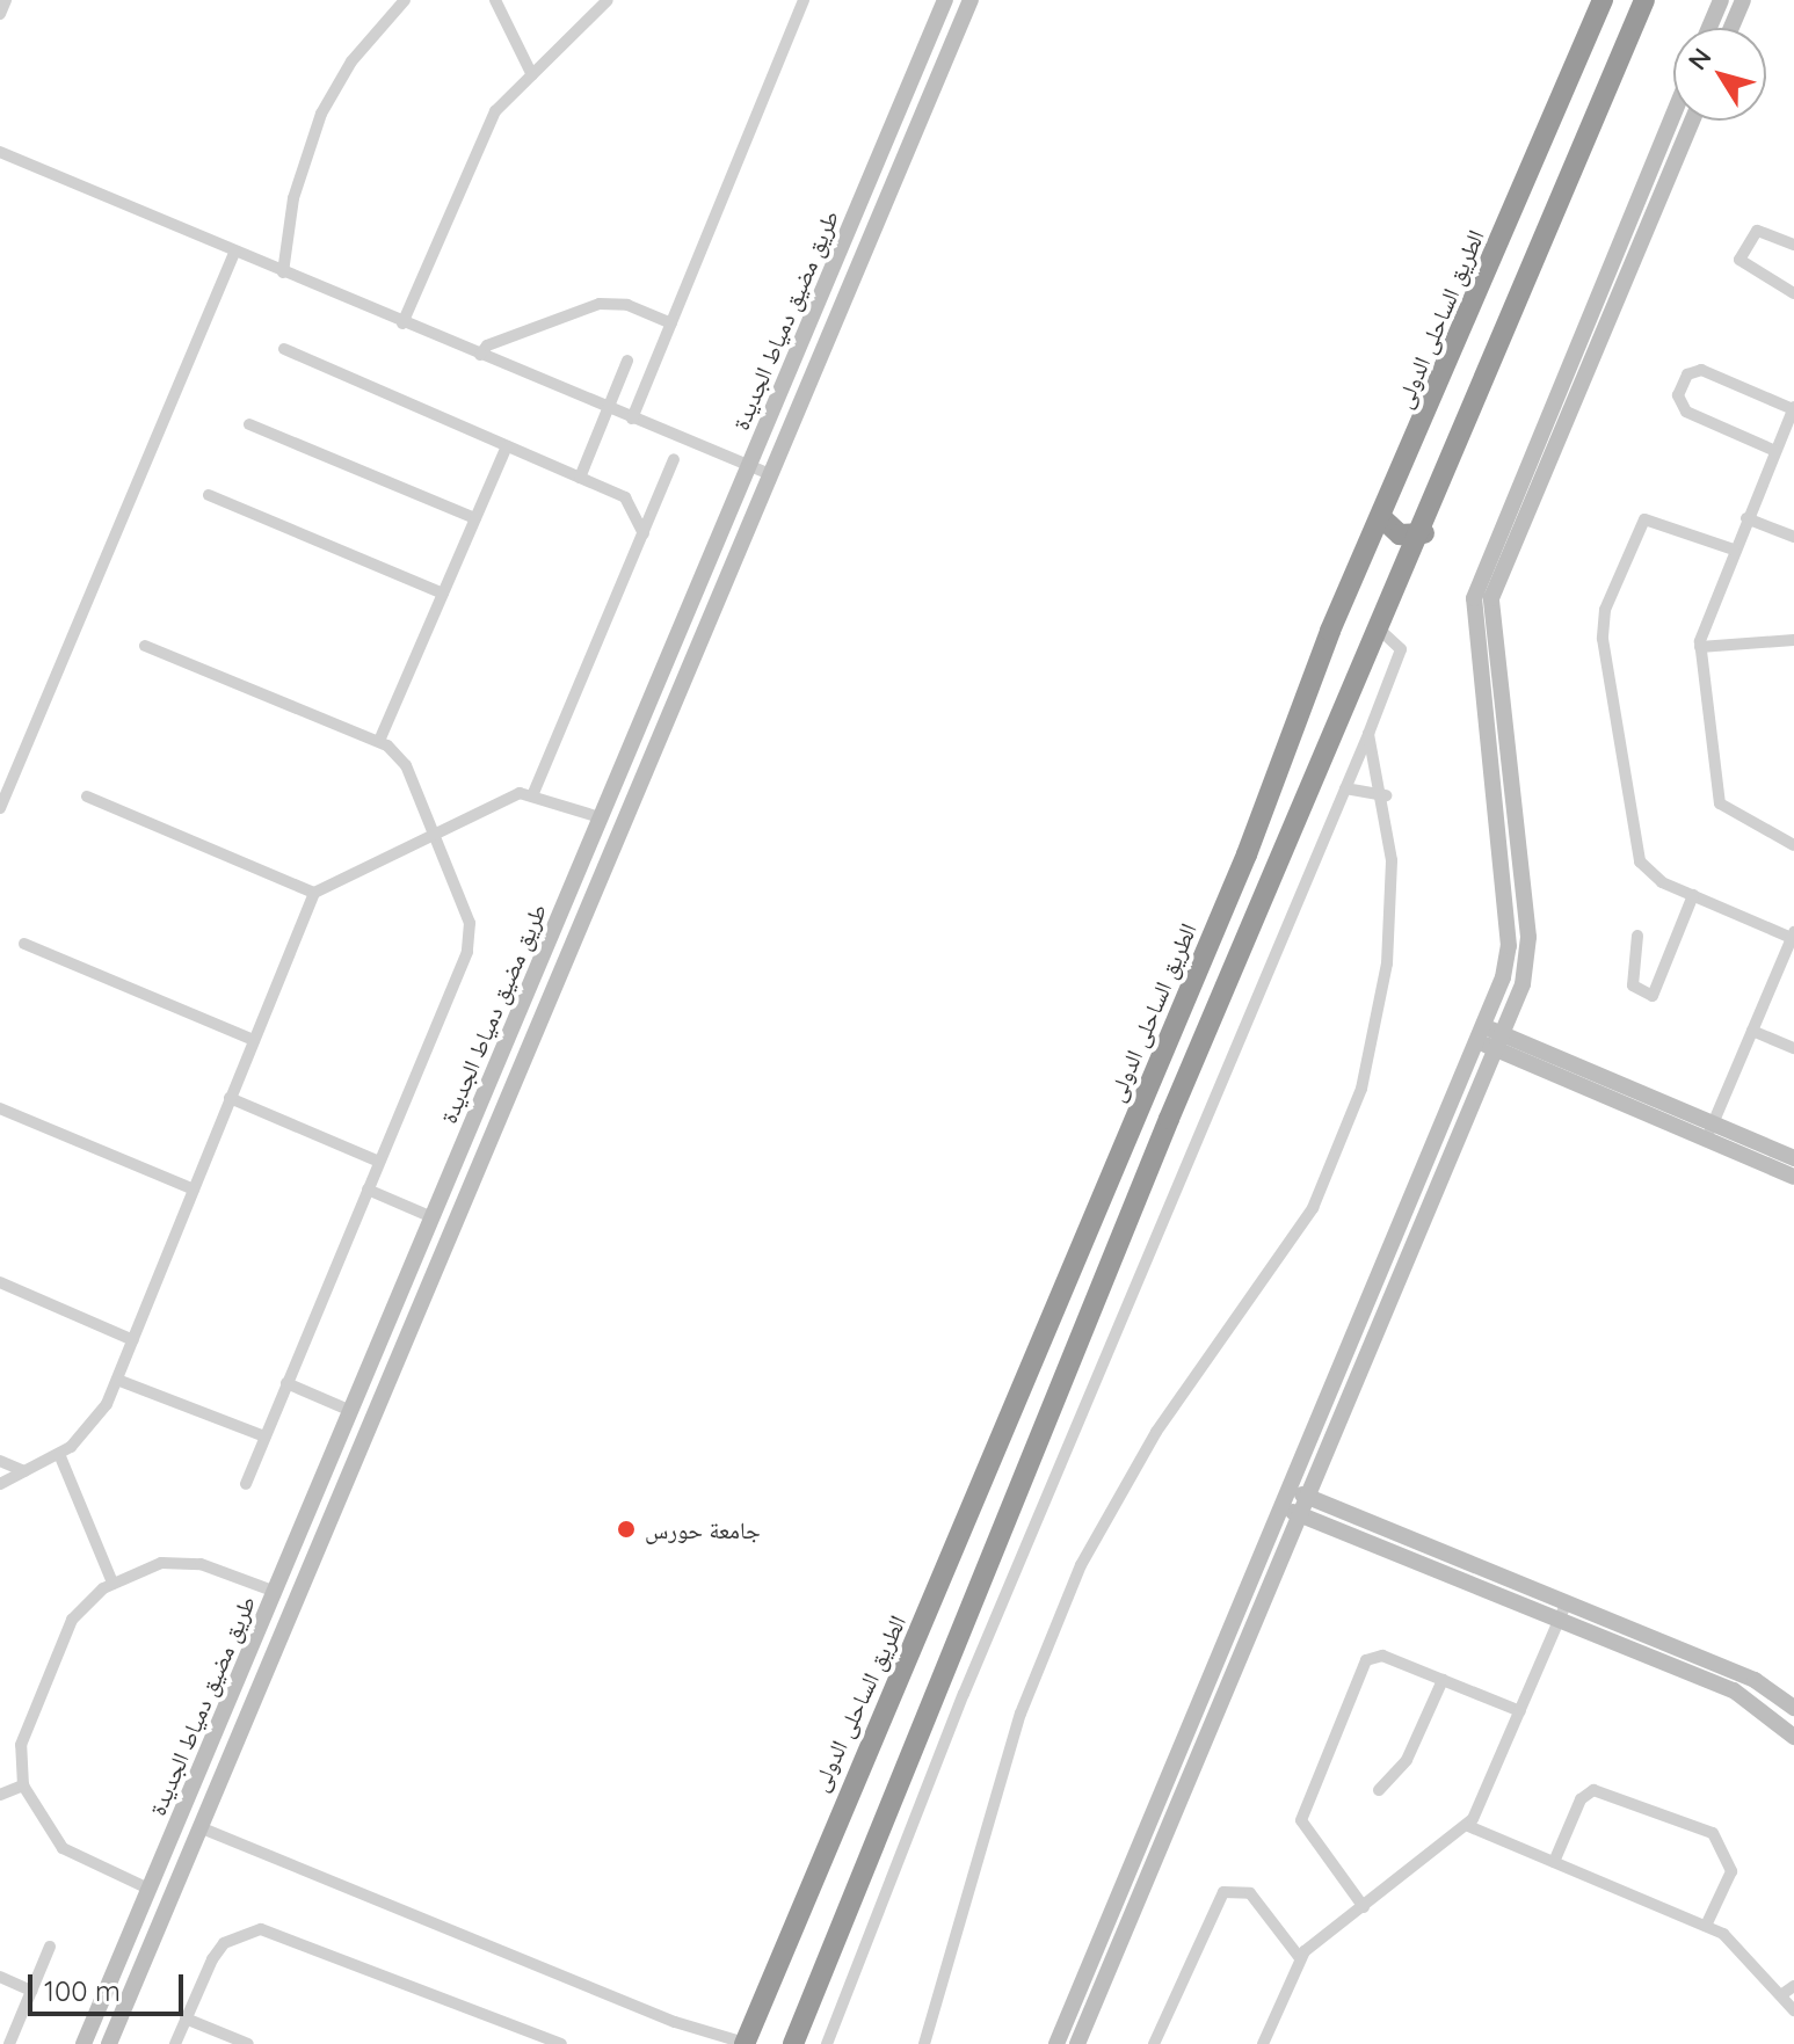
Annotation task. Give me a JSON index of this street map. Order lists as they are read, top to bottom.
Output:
{
  "streets": {
    "highway": ["الطريق الساحلى الدولى"],
    "street": ["طريق مضيق دمياط الجديدة"]
  },
  "places": ["جامعة حورس"],
  "scale_bar": "100 m",
  "north": "top left"
}
